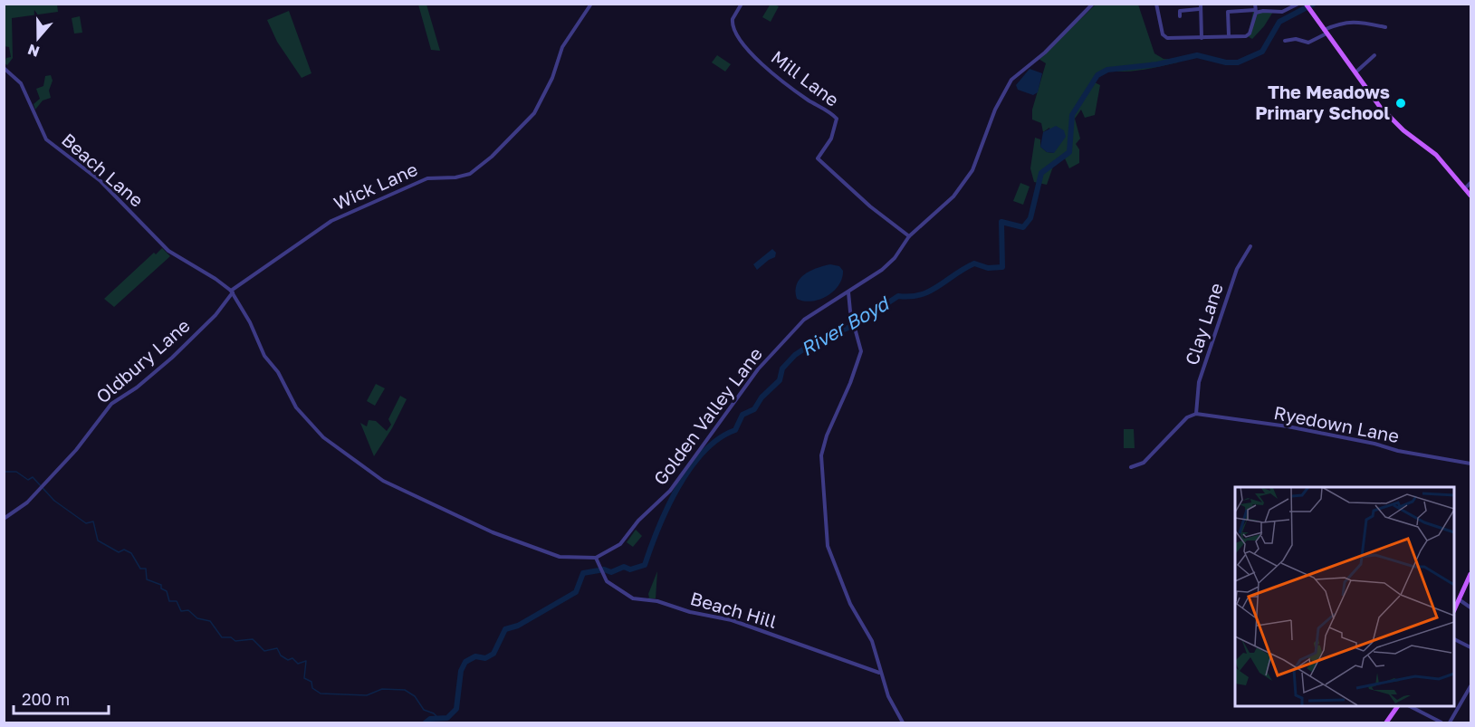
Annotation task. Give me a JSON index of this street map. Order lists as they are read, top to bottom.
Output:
{
  "streets": {
    "street": [
      "Mill Lane",
      "Beach Lane",
      "Wick Lane",
      "Clay Lane",
      "Oldbury Lane",
      "Golden Valley Lane",
      "Ryedown Lane",
      "Beach Hill"
    ]
  },
  "crossings": [
    ["Mill Lane", "Golden Valley Lane"],
    ["Beach Lane", "Wick Lane"],
    ["Beach Lane", "Oldbury Lane"],
    ["Wick Lane", "Oldbury Lane"],
    ["Clay Lane", "Ryedown Lane"],
    ["Golden Valley Lane", "Beach Hill"]
  ],
  "water": ["River Boyd"],
  "places": ["The Meadows Primary School"],
  "scale_bar": "200 m",
  "north": "bottom"
}
